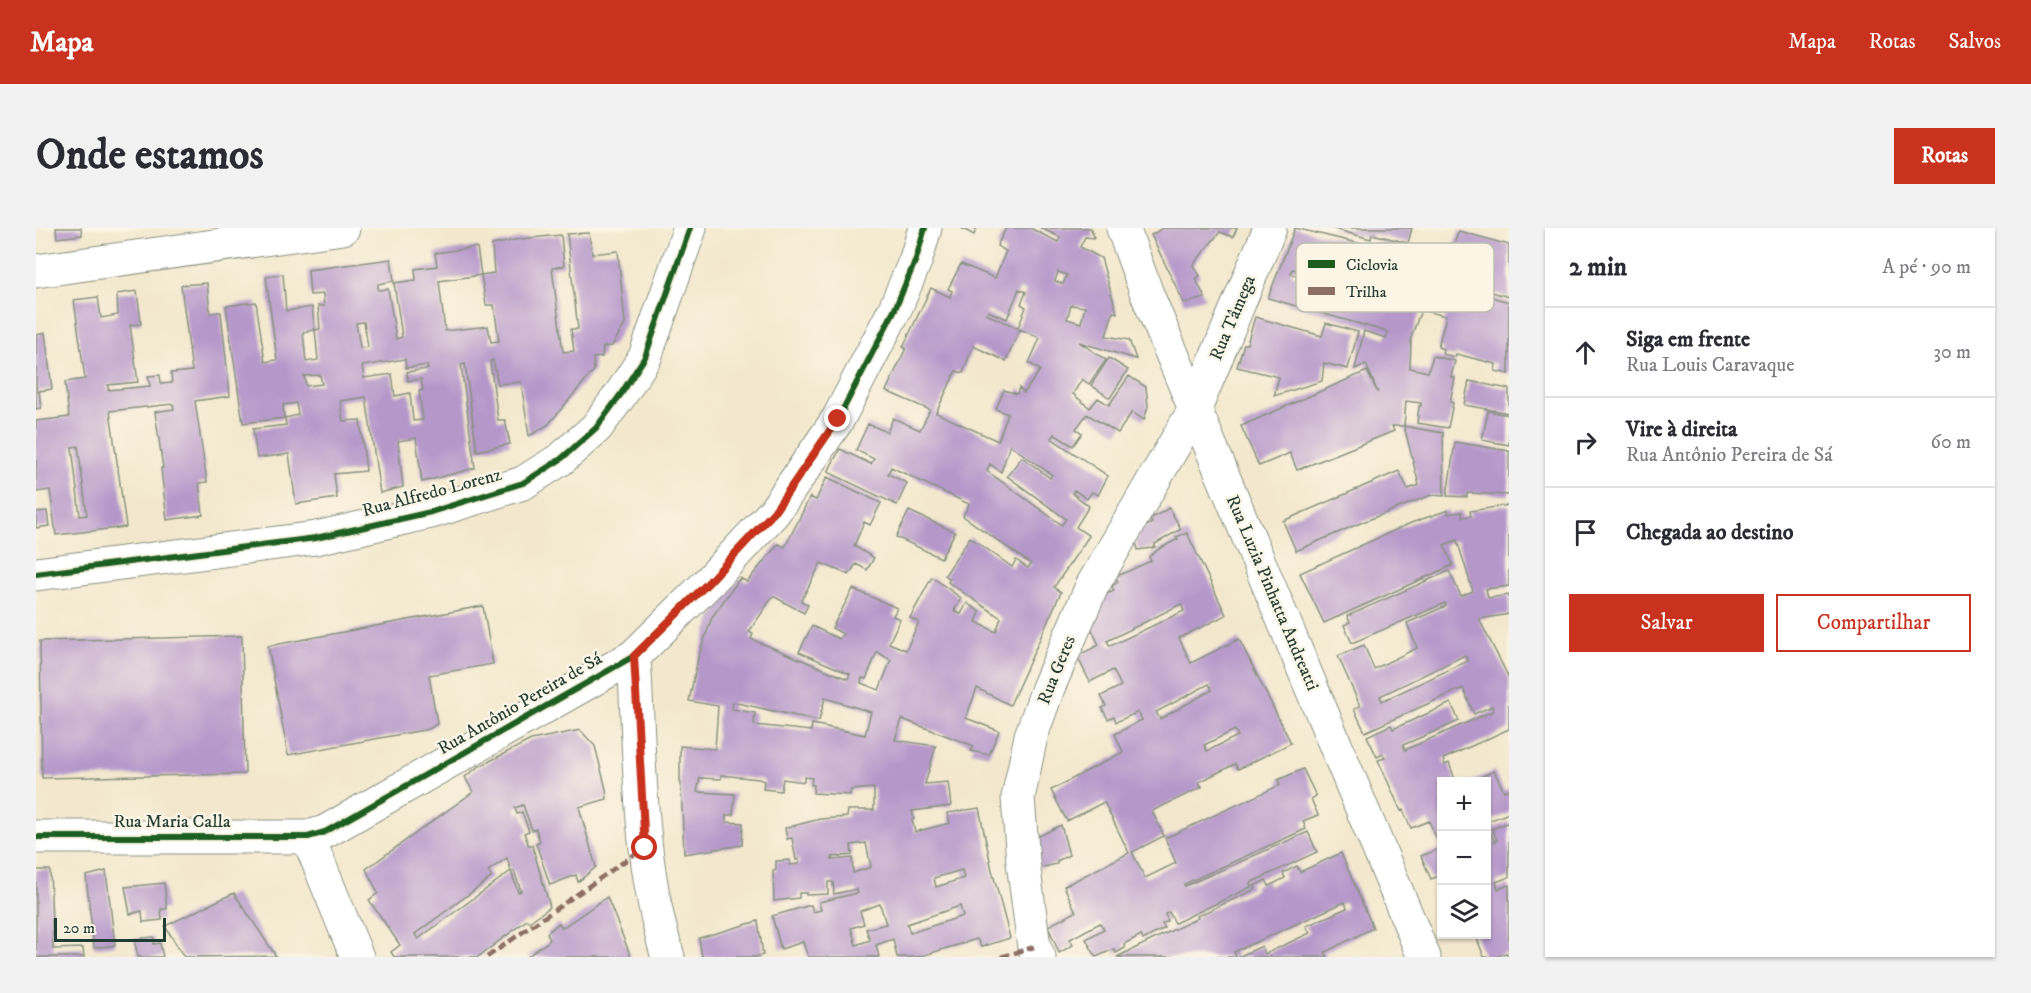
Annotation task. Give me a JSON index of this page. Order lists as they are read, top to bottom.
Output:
{
  "streets": {
    "street": [
      "Rua Tâmega",
      "Rua Alfredo Lorenz",
      "Rua Luzia Pinhatta Andreatti",
      "Rua Geres",
      "Rua Antônio Pereira de Sá",
      "Rua Maria Calla"
    ]
  },
  "crossings": [
    ["Rua Tâmega", "Rua Luzia Pinhatta Andreatti"],
    ["Rua Tâmega", "Rua Geres"],
    ["Rua Luzia Pinhatta Andreatti", "Rua Geres"],
    ["Rua Antônio Pereira de Sá", "Rua Maria Calla"]
  ],
  "legend": ["Ciclovia", "Trilha"],
  "scale_bar": "20 m",
  "page": {
    "header": "Mapa",
    "nav": ["Mapa", "Rotas", "Salvos"],
    "buttons": [
      "Rotas",
      ["Salvar", "Compartilhar"]
    ],
    "title": "Onde estamos",
    "heading": ["2 min", "A pé · 90 m"],
    "list": [
      ["Siga em frente", "Rua Louis Caravaque", "30 m"],
      ["Vire à direita", "Rua Antônio Pereira de Sá", "60 m"],
      "Chegada ao destino"
    ],
    "map_buttons": ["+", "−"],
    "scale": "20 m"
  }
}
